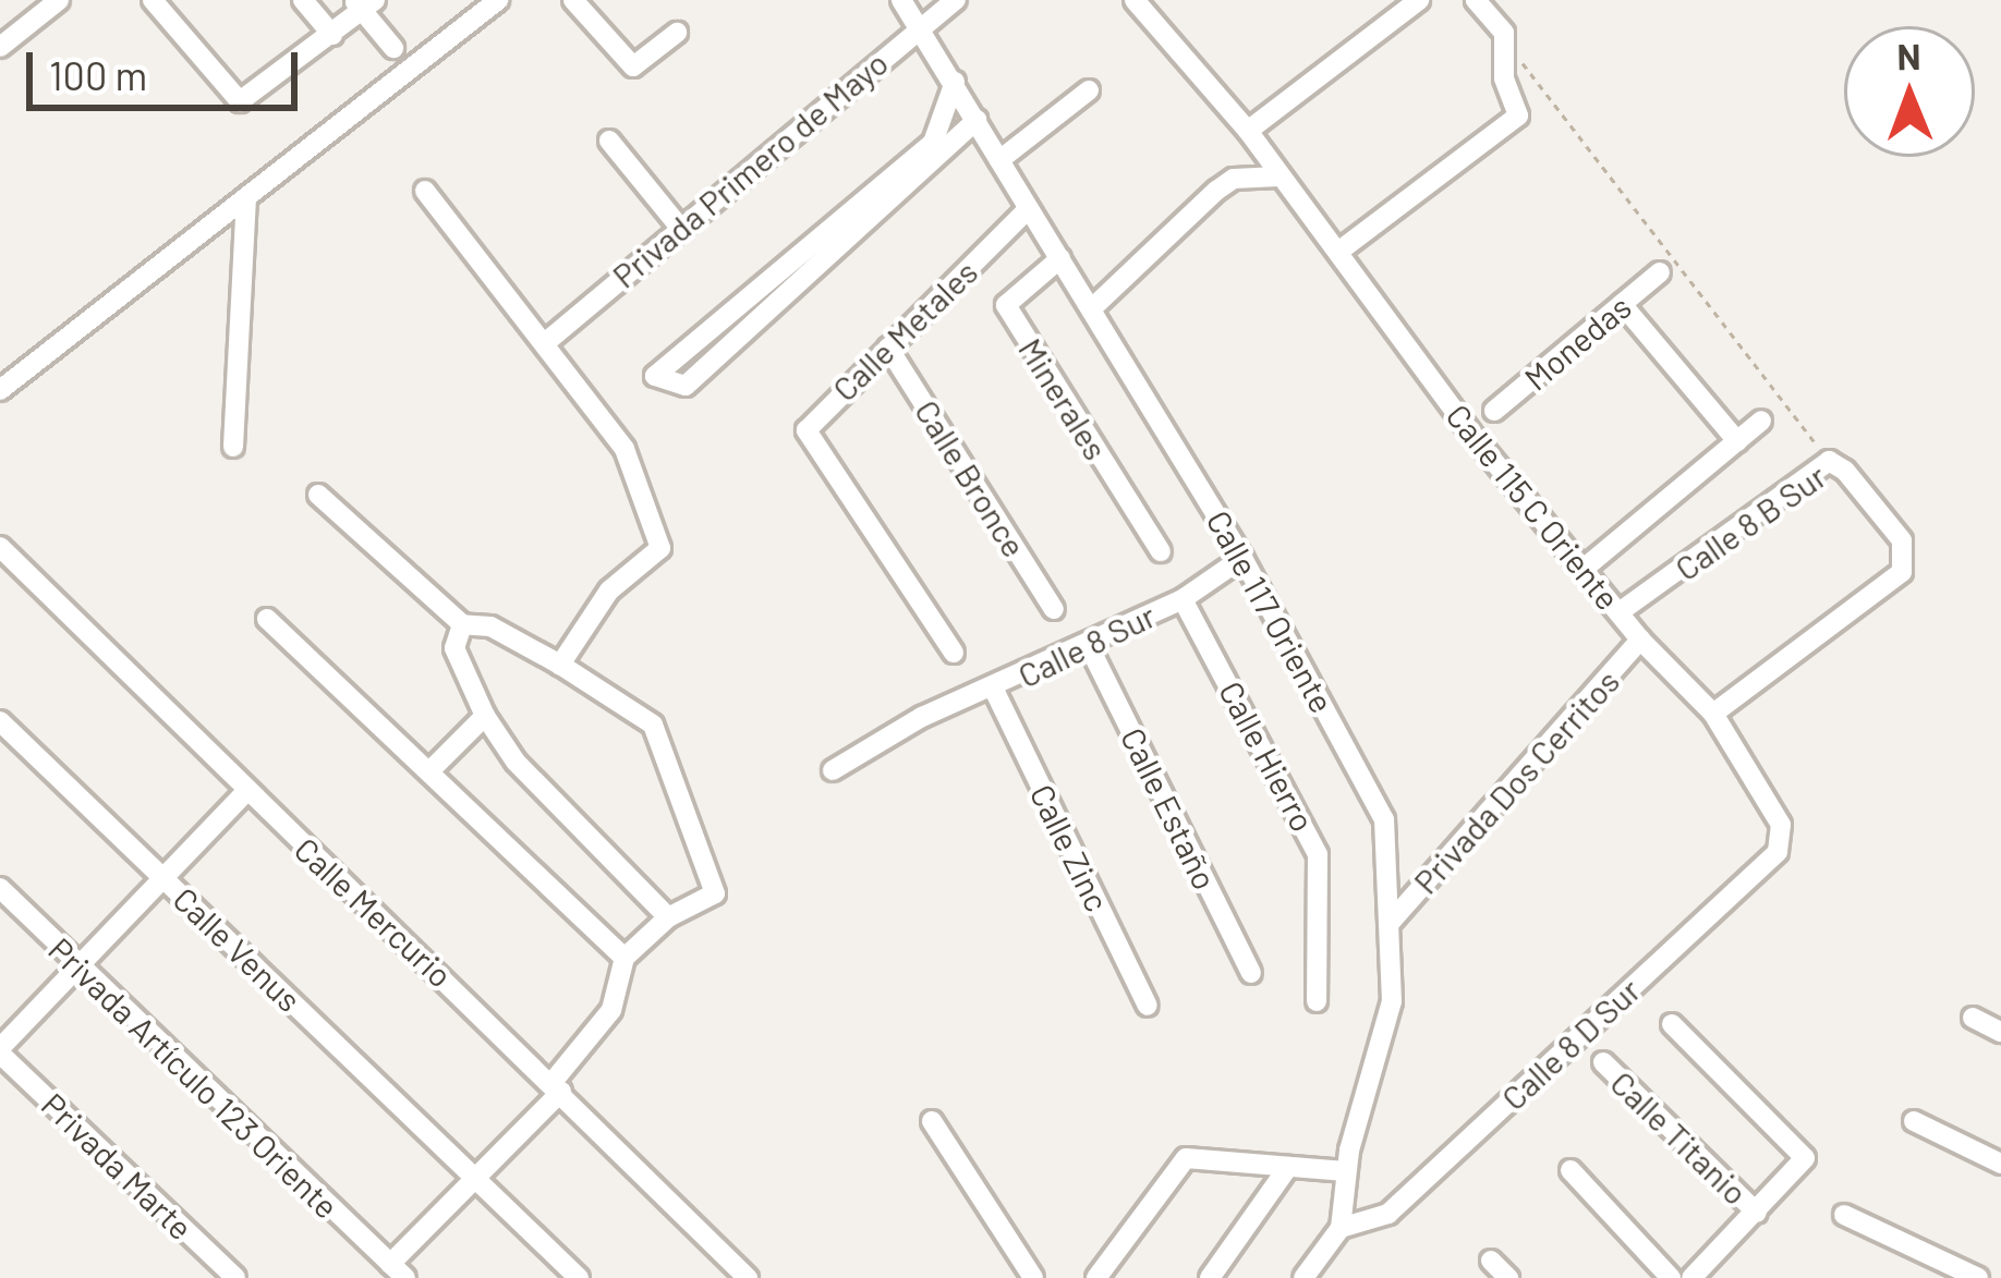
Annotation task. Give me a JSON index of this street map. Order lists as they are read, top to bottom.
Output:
{
  "streets": {
    "street": [
      "Privada Primero de Mayo",
      "Calle Metales",
      "Monedas",
      "Minerales",
      "Calle Bronce",
      "Calle 115 C Oriente",
      "Calle 8 B Sur",
      "Calle 117 Oriente",
      "Calle 8 Sur",
      "Calle Hierro",
      "Privada Dos Cerritos",
      "Calle Estaño",
      "Calle Zinc",
      "Calle Mercurio",
      "Calle Venus",
      "Calle 8 D Sur",
      "Privada Artículo 123 Oriente",
      "Calle Titanio",
      "Privada Marte"
    ]
  },
  "crossings": [
    ["Privada Primero de Mayo", "Calle 117 Oriente"],
    ["Calle Metales", "Calle Bronce"],
    ["Calle Metales", "Calle 117 Oriente"],
    ["Minerales", "Calle 117 Oriente"],
    ["Calle 115 C Oriente", "Calle 8 B Sur"],
    ["Calle 115 C Oriente", "Privada Dos Cerritos"],
    ["Calle 115 C Oriente", "Calle 8 D Sur"],
    ["Calle 117 Oriente", "Calle 8 Sur"],
    ["Calle 117 Oriente", "Privada Dos Cerritos"],
    ["Calle 117 Oriente", "Calle 8 D Sur"],
    ["Calle 8 Sur", "Calle Hierro"],
    ["Calle 8 Sur", "Calle Estaño"],
    ["Calle 8 Sur", "Calle Zinc"]
  ],
  "scale_bar": "100 m",
  "north": "top"
}
